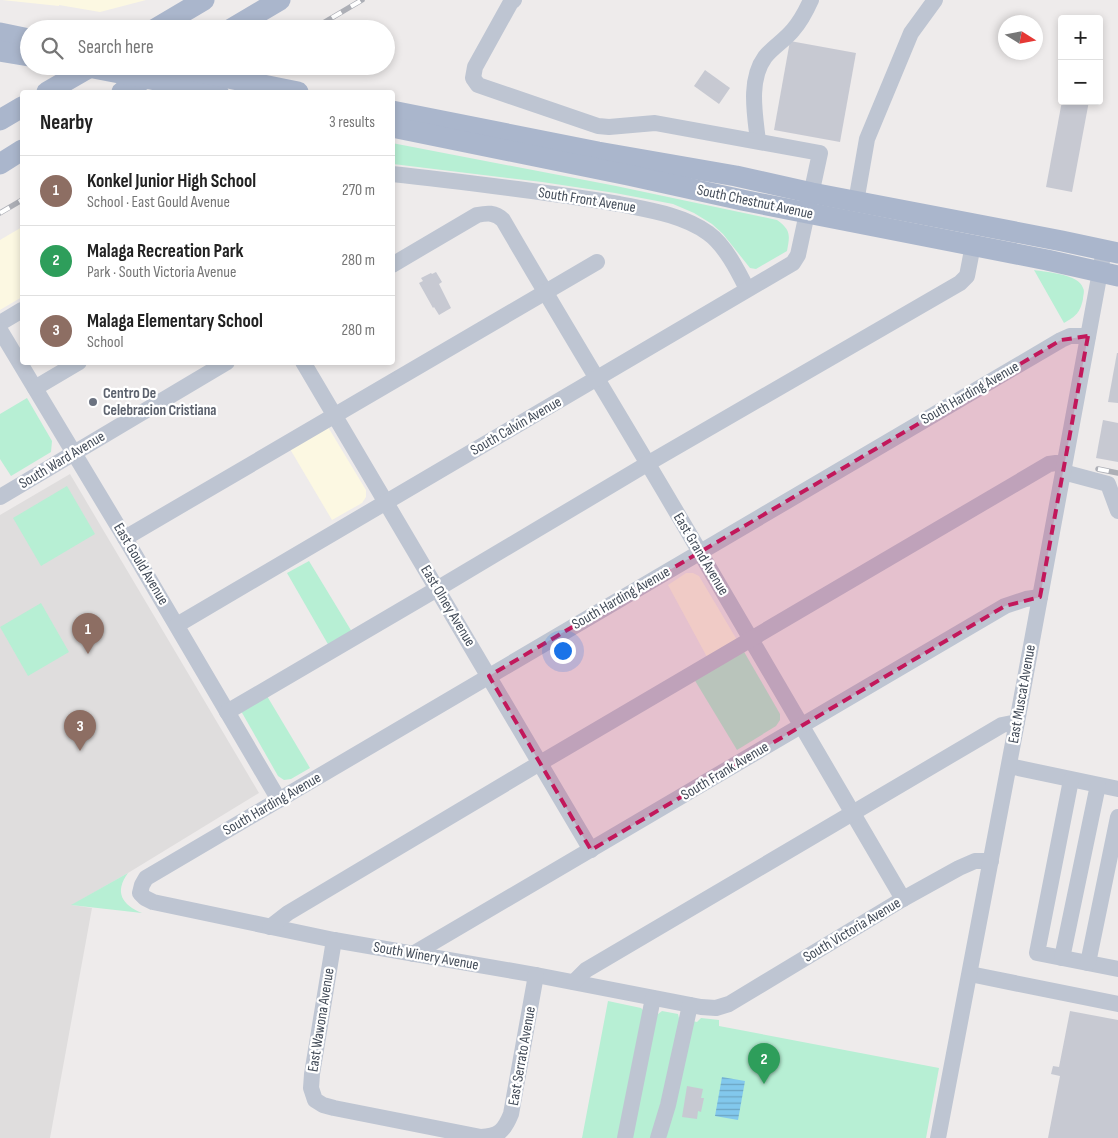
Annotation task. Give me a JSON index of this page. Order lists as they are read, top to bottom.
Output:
{
  "streets": {
    "main road": ["South Chestnut Avenue"],
    "street": [
      "South Front Avenue",
      "South Harding Avenue",
      "South Calvin Avenue",
      "South Ward Avenue",
      "East Grand Avenue",
      "East Gould Avenue",
      "East Olney Avenue",
      "East Muscat Avenue",
      "South Frank Avenue",
      "South Victoria Avenue",
      "South Winery Avenue",
      "East Wawona Avenue",
      "East Serrato Avenue"
    ]
  },
  "crossings": [
    ["South Front Avenue", "South Calvin Avenue"],
    ["South Chestnut Avenue", "South Calvin Avenue"],
    ["South Chestnut Avenue", "East Muscat Avenue"],
    ["South Harding Avenue", "East Grand Avenue"],
    ["South Harding Avenue", "East Gould Avenue"],
    ["South Harding Avenue", "East Olney Avenue"],
    ["South Harding Avenue", "East Muscat Avenue"],
    ["South Harding Avenue", "South Winery Avenue"],
    ["South Calvin Avenue", "East Grand Avenue"],
    ["South Calvin Avenue", "East Gould Avenue"],
    ["South Calvin Avenue", "East Olney Avenue"],
    ["South Ward Avenue", "East Gould Avenue"],
    ["East Grand Avenue", "South Frank Avenue"],
    ["East Grand Avenue", "South Victoria Avenue"],
    ["East Olney Avenue", "South Frank Avenue"],
    ["East Muscat Avenue", "South Frank Avenue"],
    ["East Muscat Avenue", "South Victoria Avenue"],
    ["South Frank Avenue", "South Winery Avenue"],
    ["South Victoria Avenue", "South Winery Avenue"],
    ["South Winery Avenue", "East Wawona Avenue"],
    ["South Winery Avenue", "East Serrato Avenue"],
    ["East Wawona Avenue", "East Serrato Avenue"]
  ],
  "places": ["Centro De Celebracion Cristiana"],
  "north": "right",
  "page": {
    "map_buttons": ["+", "−"],
    "search": "Search here",
    "heading": ["Nearby", "3 results"],
    "list": [
      {
        "mark": "1",
        "name": "Konkel Junior High School",
        "note": "School · East Gould Avenue",
        "value": "270 m"
      },
      {
        "mark": "2",
        "name": "Malaga Recreation Park",
        "note": "Park · South Victoria Avenue",
        "value": "280 m"
      },
      {
        "mark": "3",
        "name": "Malaga Elementary School",
        "note": "School",
        "value": "280 m"
      }
    ],
    "pins": ["1", "3", "2"]
  }
}
